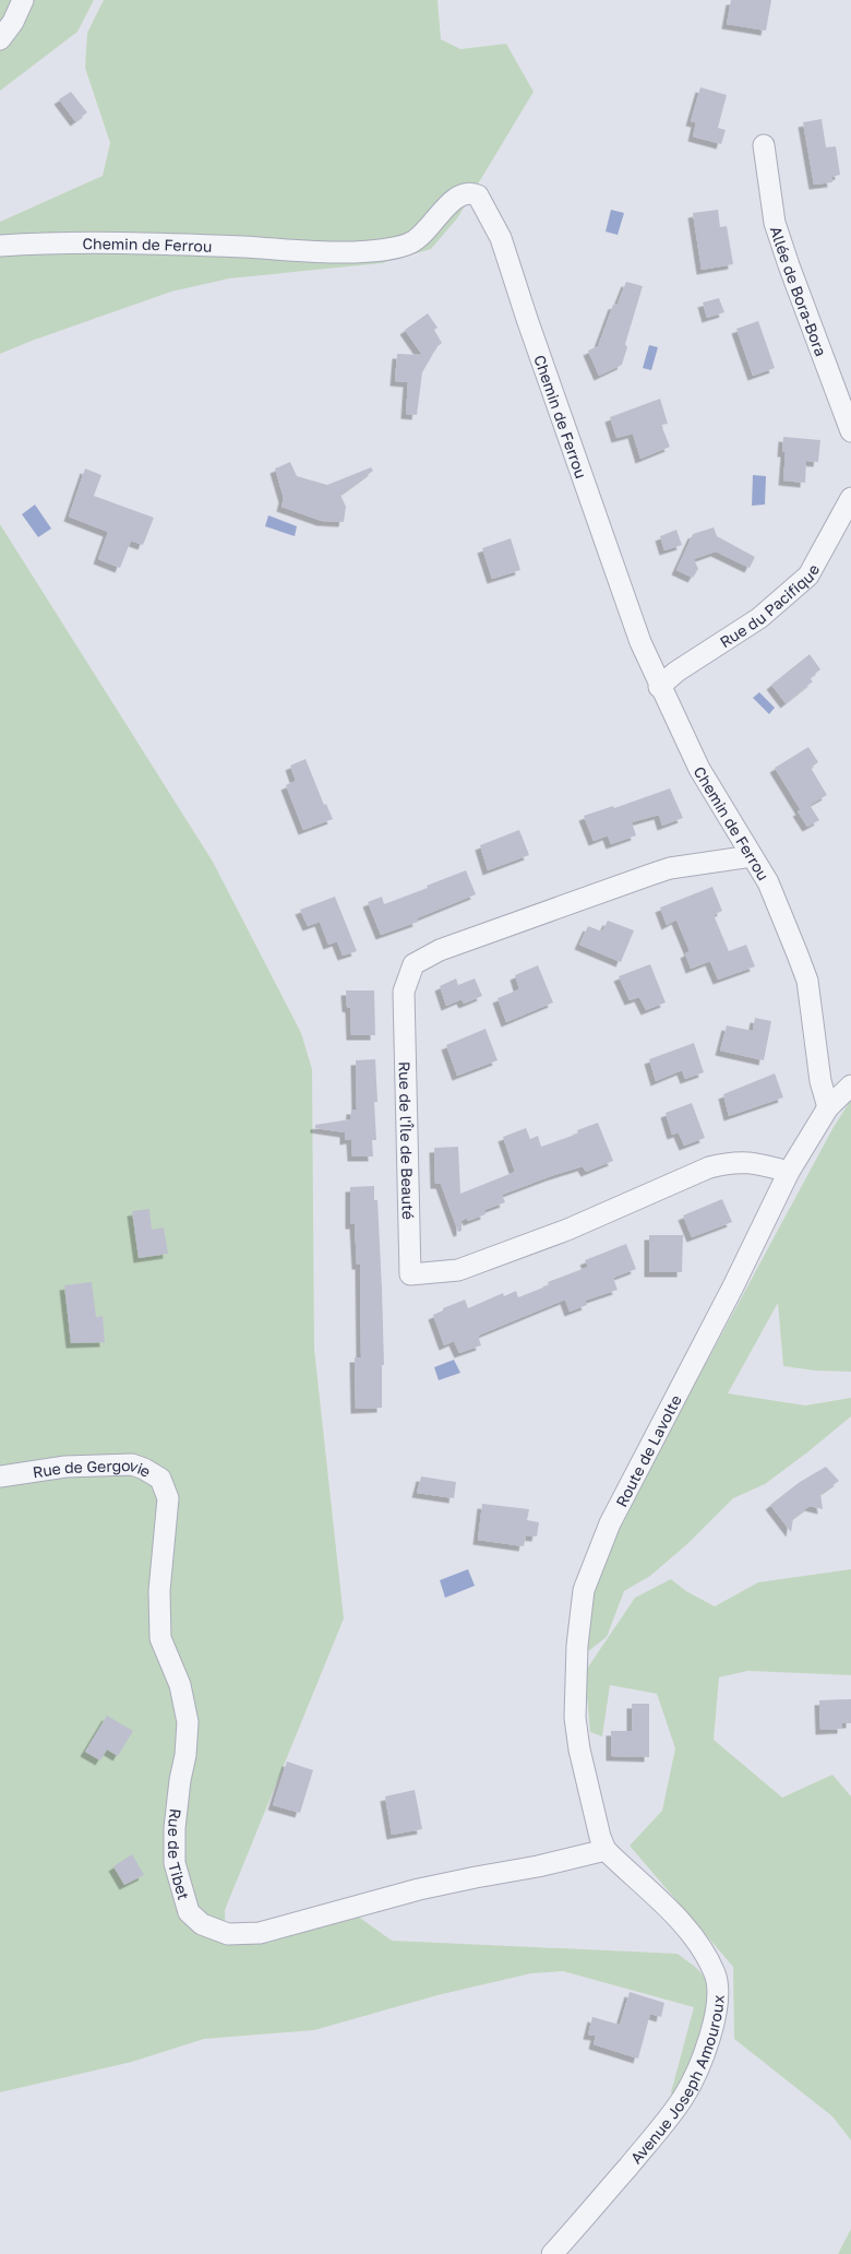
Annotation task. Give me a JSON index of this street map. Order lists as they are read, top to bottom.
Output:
{
  "streets": {
    "street": [
      "Chemin de Ferrou",
      "Allée de Bora-Bora",
      "Rue du Pacifique",
      "Rue de l'Île de Beauté",
      "Route de Lavolte",
      "Rue de Gergovie",
      "Rue de Tibet",
      "Avenue Joseph Amouroux"
    ]
  },
  "crossings": [
    ["Chemin de Ferrou", "Rue du Pacifique"],
    ["Chemin de Ferrou", "Rue de l'Île de Beauté"],
    ["Chemin de Ferrou", "Route de Lavolte"],
    ["Rue de l'Île de Beauté", "Route de Lavolte"],
    ["Route de Lavolte", "Rue de Tibet"],
    ["Route de Lavolte", "Avenue Joseph Amouroux"],
    ["Rue de Gergovie", "Rue de Tibet"],
    ["Rue de Tibet", "Avenue Joseph Amouroux"]
  ]
}
